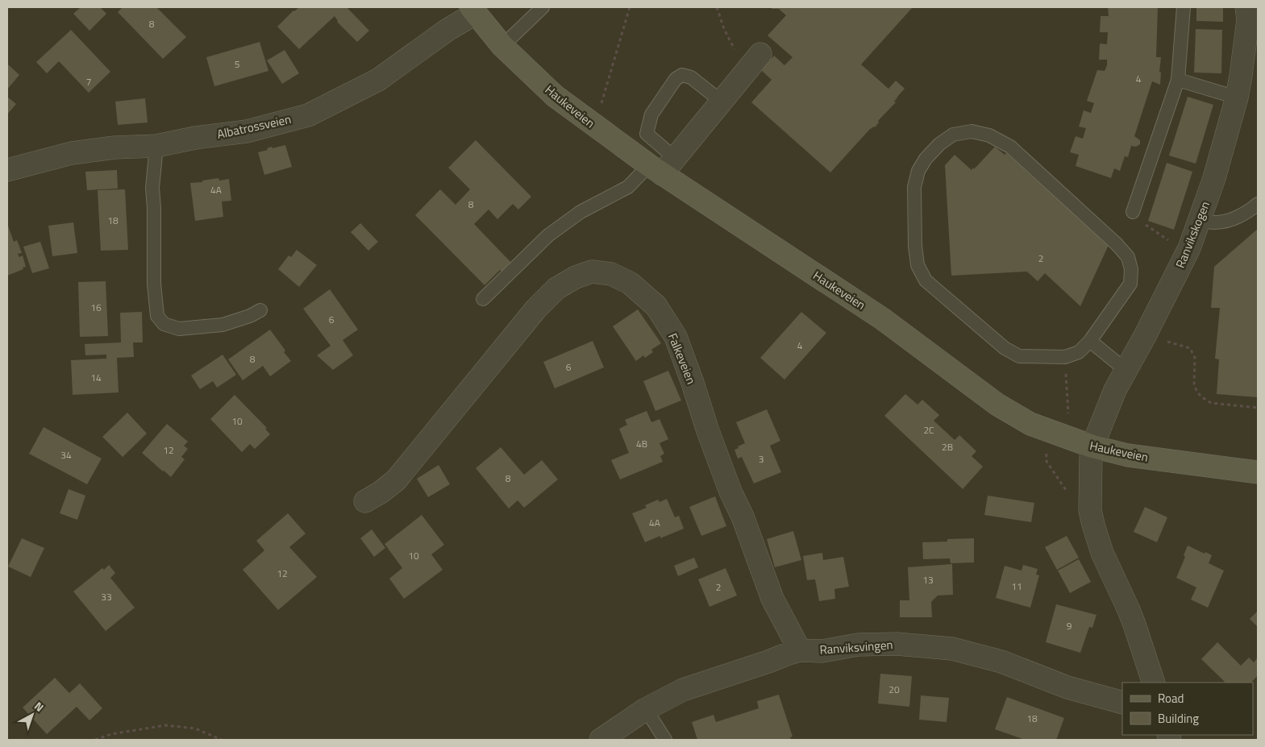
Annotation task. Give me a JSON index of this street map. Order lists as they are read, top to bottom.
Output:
{
  "streets": {
    "street": [
      "Haukeveien",
      "Albatrossveien",
      "Ranvikskogen",
      "Falkeveien",
      "Ranviksvingen"
    ]
  },
  "crossings": [
    ["Haukeveien", "Albatrossveien"],
    ["Haukeveien", "Ranvikskogen"],
    ["Falkeveien", "Ranviksvingen"]
  ],
  "house_numbers": [
    "8",
    "5",
    "4",
    "7",
    "4A",
    "8",
    "18",
    "2",
    "16",
    "6",
    "4",
    "8",
    "6",
    "14",
    "10",
    "2C",
    "4B",
    "2B",
    "12",
    "34",
    "3",
    "8",
    "4A",
    "10",
    "12",
    "13",
    "11",
    "2",
    "33",
    "9",
    "20",
    "18"
  ],
  "legend": ["Road", "Building"],
  "north": "top right"
}
